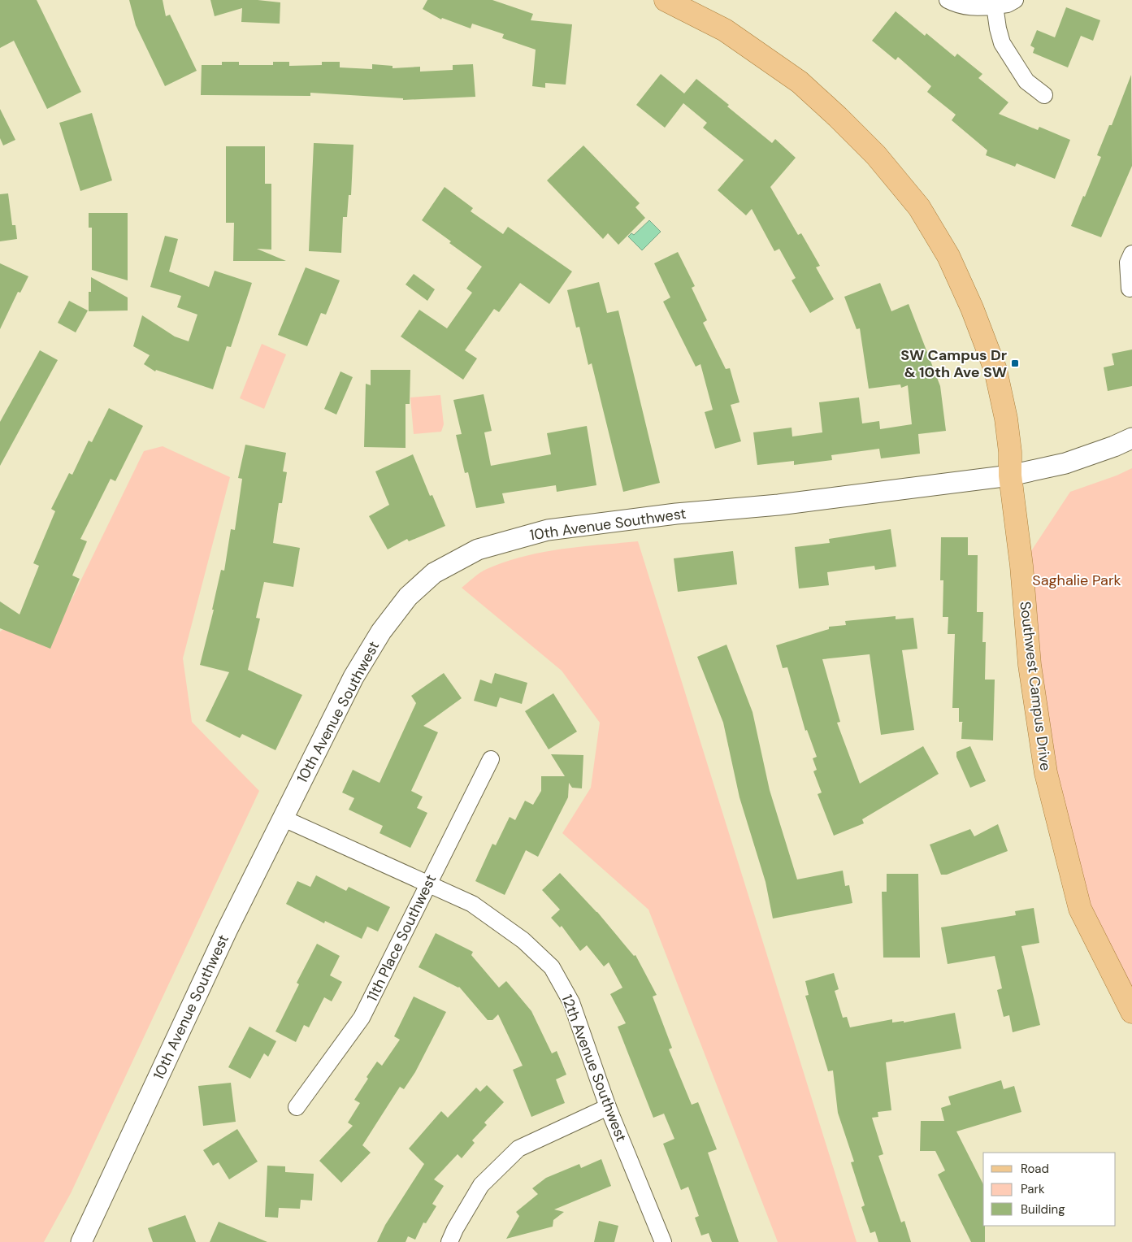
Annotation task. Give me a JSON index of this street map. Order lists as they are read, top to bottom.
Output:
{
  "streets": {
    "main road": ["Southwest Campus Drive"],
    "street": ["10th Avenue Southwest", "11th Place Southwest", "12th Avenue Southwest"]
  },
  "crossings": [
    ["10th Avenue Southwest", "Southwest Campus Drive"],
    ["10th Avenue Southwest", "12th Avenue Southwest"],
    ["11th Place Southwest", "12th Avenue Southwest"]
  ],
  "parks": ["Saghalie Park"],
  "places": {
    "transit": ["SW Campus Dr & 10th Ave SW"]
  },
  "legend": ["Road", "Park", "Building"]
}
